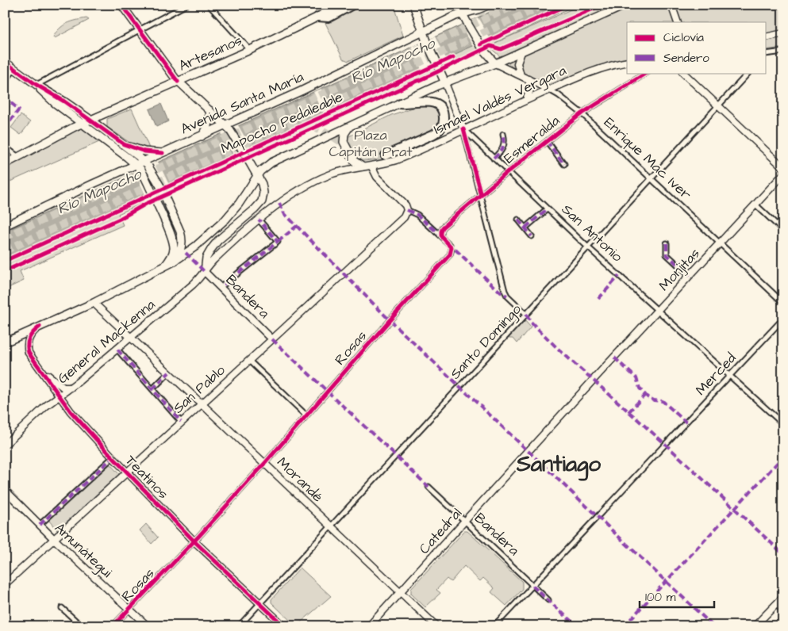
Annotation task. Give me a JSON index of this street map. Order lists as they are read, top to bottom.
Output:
{
  "streets": {
    "main road": [
      "Artesanos",
      "Ismael Valdés Vergara",
      "Avenida Santa María",
      "Enrique Mac Iver",
      "San Antonio",
      "Monjitas",
      "Bandera",
      "General Mackenna",
      "San Pablo",
      "Teatinos",
      "Morandé",
      "Catedral",
      "Amunátegui"
    ],
    "street": [
      "Esmeralda",
      "Santo Domingo",
      "Rosas",
      "Merced"
    ],
    "cycle path": ["Mapocho Pedaleable"]
  },
  "crossings": [
    ["Ismael Valdés Vergara", "Enrique Mac Iver"],
    ["Ismael Valdés Vergara", "San Antonio"],
    ["Ismael Valdés Vergara", "Bandera"],
    ["Ismael Valdés Vergara", "General Mackenna"],
    ["Avenida Santa María", "Enrique Mac Iver"],
    ["Avenida Santa María", "San Antonio"],
    ["Esmeralda", "Enrique Mac Iver"],
    ["Esmeralda", "San Antonio"],
    ["Esmeralda", "Rosas"],
    ["Enrique Mac Iver", "Monjitas"],
    ["Enrique Mac Iver", "Santo Domingo"],
    ["San Antonio", "Monjitas"],
    ["San Antonio", "Santo Domingo"],
    ["San Antonio", "Merced"],
    ["Monjitas", "Catedral"],
    ["Bandera", "General Mackenna"],
    ["Bandera", "Merced"],
    ["Bandera", "San Pablo"],
    ["Bandera", "Catedral"],
    ["General Mackenna", "Teatinos"],
    ["General Mackenna", "Morandé"],
    ["Santo Domingo", "Teatinos"],
    ["Santo Domingo", "Morandé"],
    ["Rosas", "Teatinos"],
    ["Rosas", "Morandé"],
    ["Rosas", "Amunátegui"],
    ["San Pablo", "Teatinos"],
    ["San Pablo", "Morandé"],
    ["San Pablo", "Amunátegui"],
    ["Morandé", "Catedral"]
  ],
  "districts": ["Santiago"],
  "water": ["Río Mapocho"],
  "parks": ["Plaza Capitán Prat"],
  "legend": ["Ciclovía", "Sendero"],
  "scale_bar": "100 m"
}
